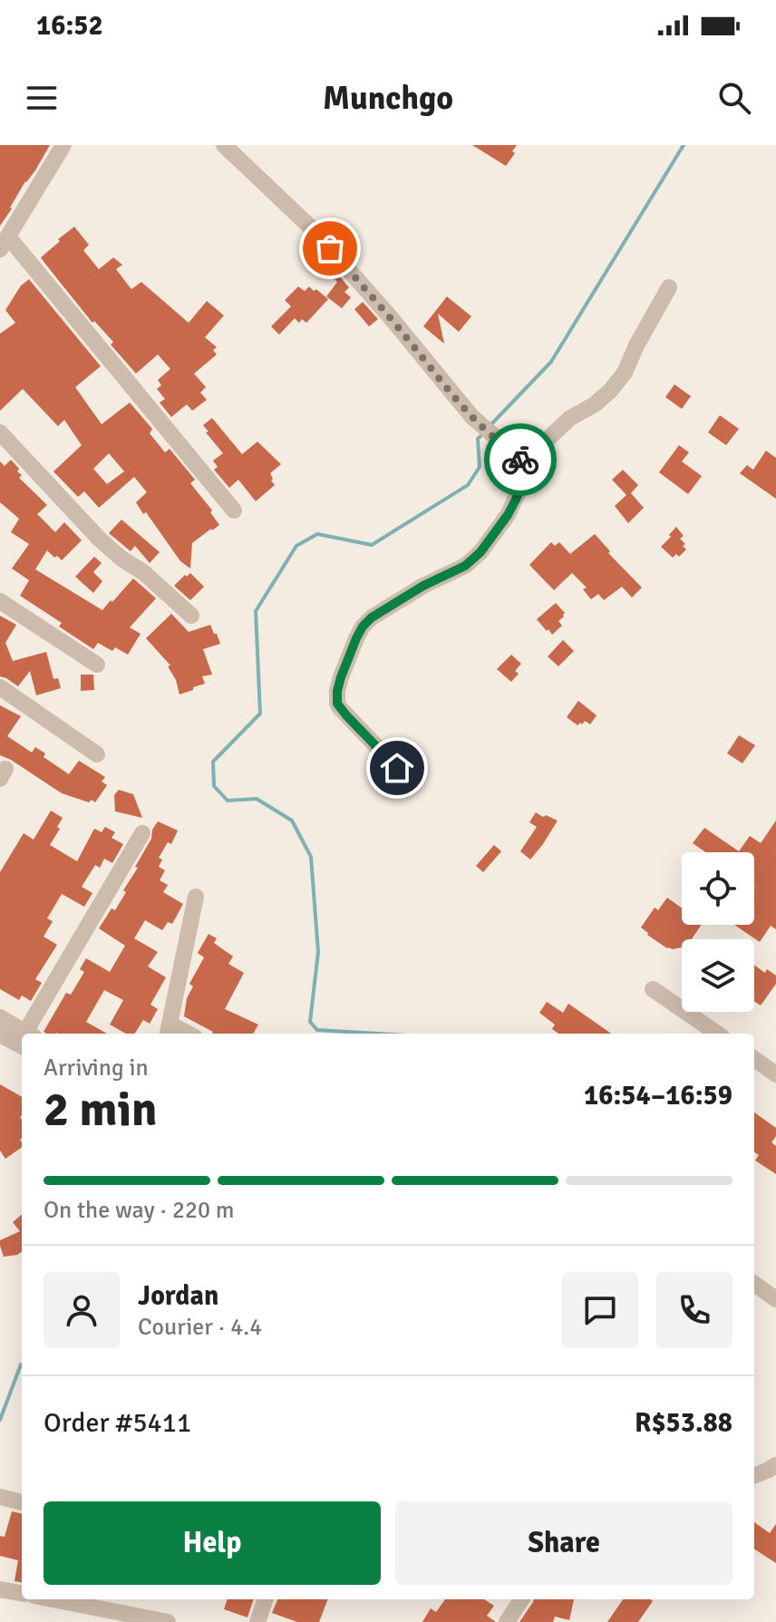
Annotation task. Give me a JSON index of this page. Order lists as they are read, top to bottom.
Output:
{
  "page": {
    "status": "16:52",
    "header": "Munchgo",
    "heading": ["2 min", "Arriving in", "16:54–16:59"],
    "panel": [
      "Jordan",
      "Courier · 4.4",
      "Order #5411",
      "R$53.88"
    ],
    "bar": "On the way · 220 m",
    "buttons": ["Help", "Share"]
  }
}
